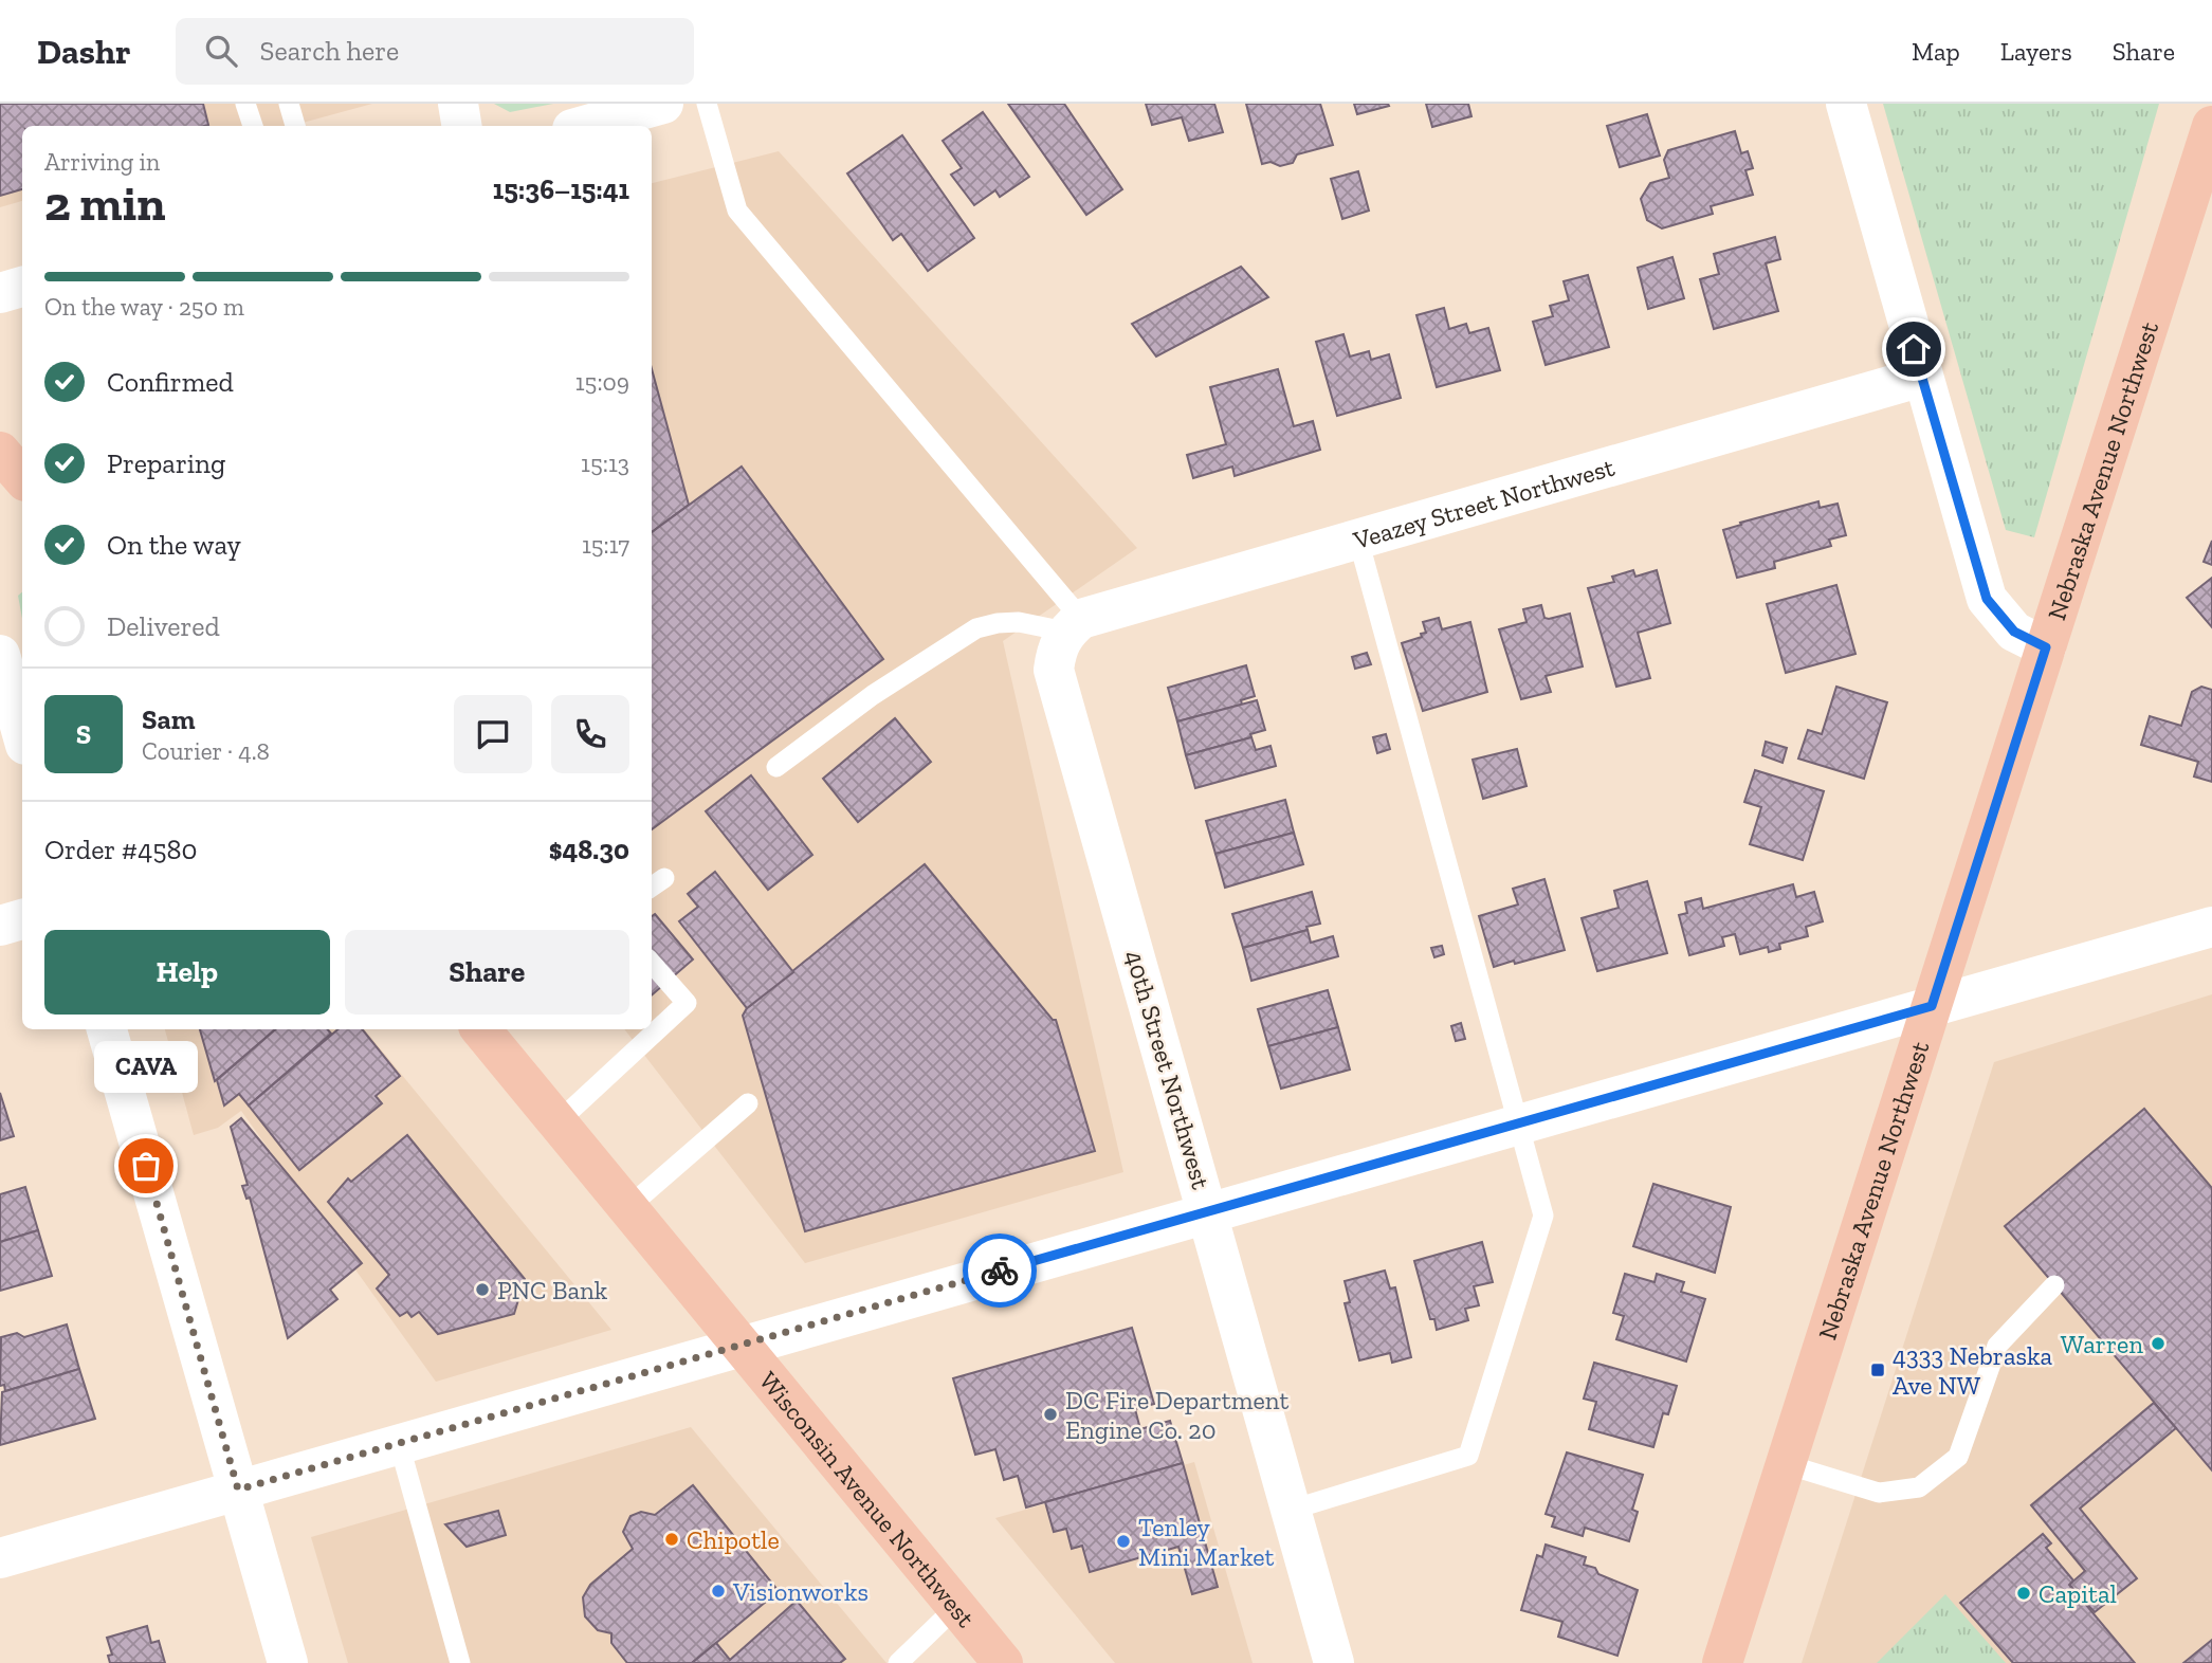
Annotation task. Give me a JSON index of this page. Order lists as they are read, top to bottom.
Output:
{
  "streets": {
    "main road": ["Nebraska Avenue Northwest", "Wisconsin Avenue Northwest"],
    "street": ["Veazey Street Northwest", "40th Street Northwest"]
  },
  "crossings": [
    ["Veazey Street Northwest", "40th Street Northwest"]
  ],
  "places": {
    "other": [
      "CAVA",
      "PNC Bank",
      "Warren",
      "DC Fire Department Engine Co. 20",
      "Chipotle",
      "Tenley Mini Market",
      "Visionworks",
      "Capital"
    ],
    "transit": ["4333 Nebraska Ave NW"]
  },
  "page": {
    "header": "Dashr",
    "search": "Search here",
    "nav": ["Map", "Layers", "Share"],
    "heading": ["2 min", "Arriving in", "15:36–15:41"],
    "panel": [
      "Sam",
      "Courier · 4.8",
      "Order #4580",
      "$48.30"
    ],
    "bar": "On the way · 250 m",
    "list": [
      ["Confirmed", "15:09"],
      ["Preparing", "15:13"],
      ["On the way", "15:17"],
      "Delivered"
    ],
    "round": "S",
    "buttons": ["Help", "Share"],
    "bubble": "CAVA"
  }
}
